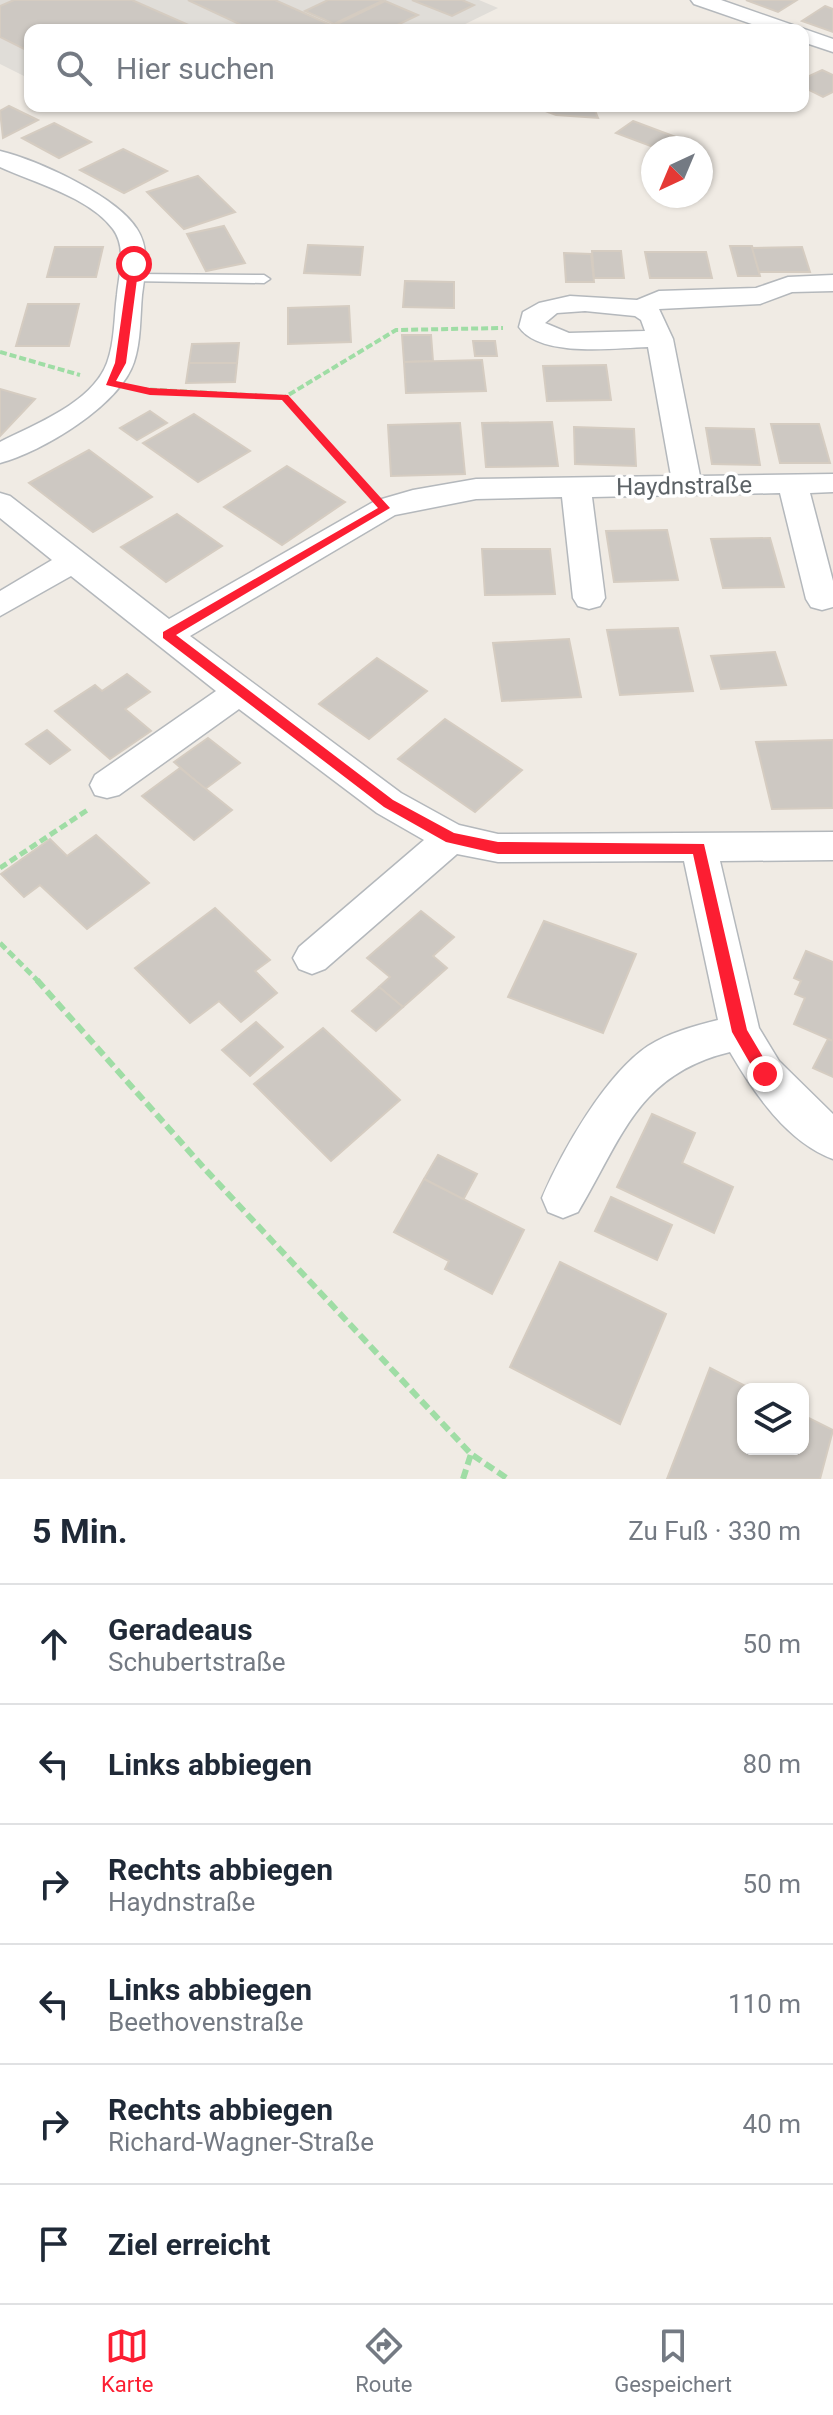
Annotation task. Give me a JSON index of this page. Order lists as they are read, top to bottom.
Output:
{
  "streets": {
    "street": ["Haydnstraße"]
  },
  "north": "bottom left",
  "page": {
    "search": "Hier suchen",
    "heading": ["5 Min.", "Zu Fuß · 330 m"],
    "list": [
      ["Geradeaus", "Schubertstraße", "50 m"],
      ["Links abbiegen", "80 m"],
      ["Rechts abbiegen", "Haydnstraße", "50 m"],
      ["Links abbiegen", "Beethovenstraße", "110 m"],
      ["Rechts abbiegen", "Richard-Wagner-Straße", "40 m"],
      "Ziel erreicht"
    ],
    "nav": ["Karte", "Route", "Gespeichert"]
  }
}
